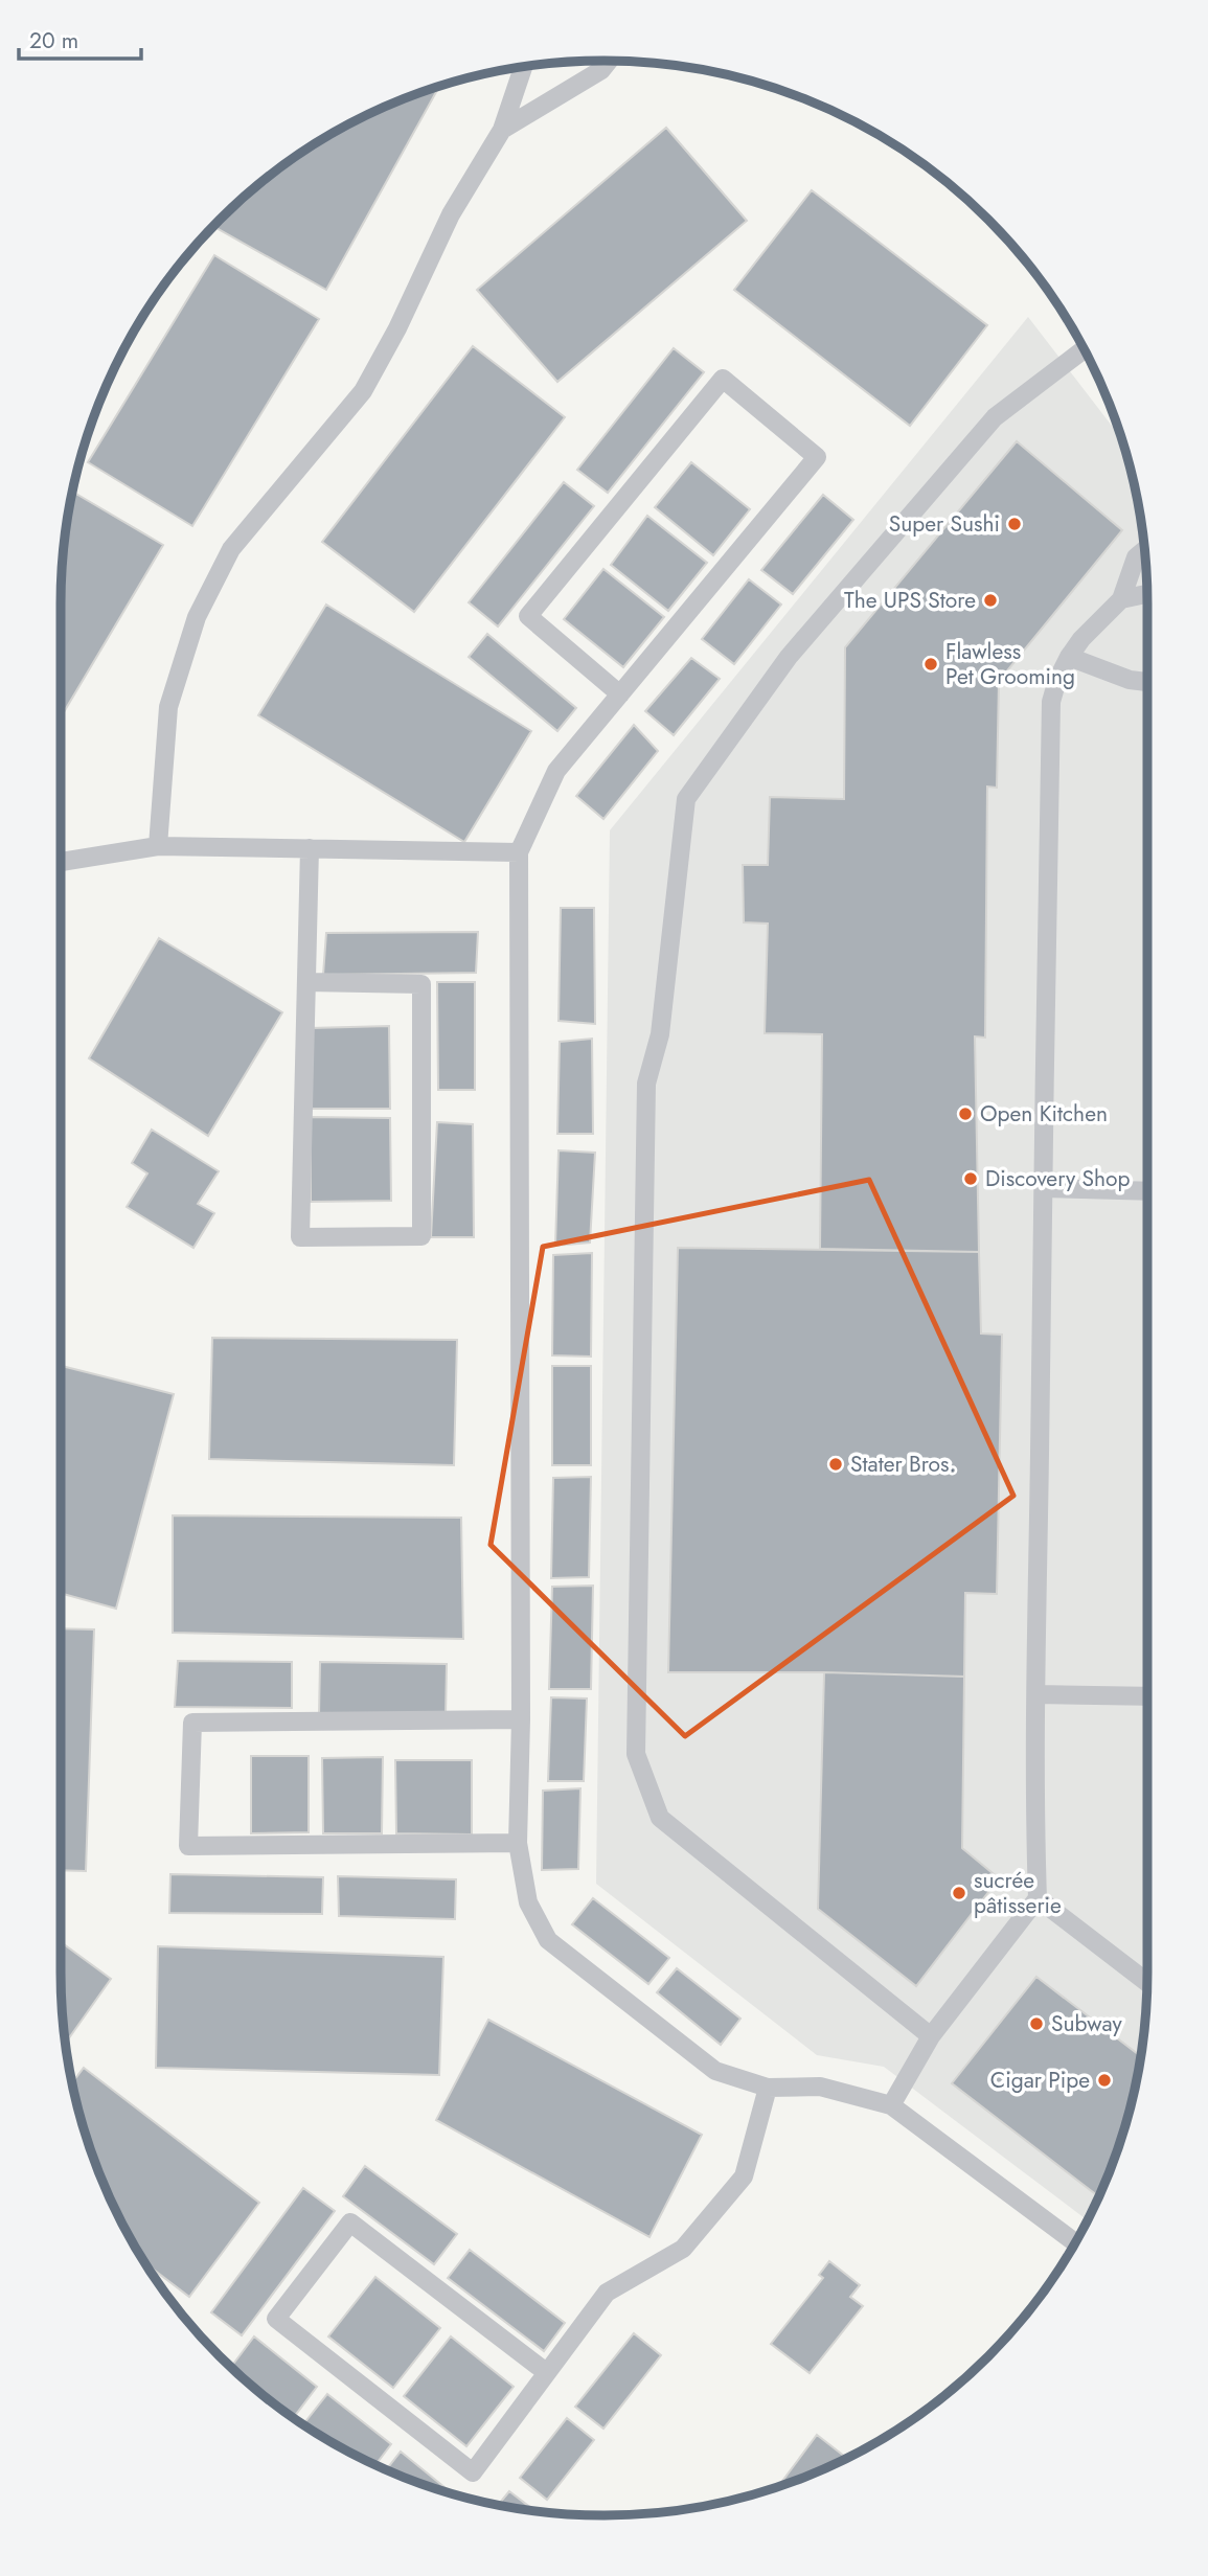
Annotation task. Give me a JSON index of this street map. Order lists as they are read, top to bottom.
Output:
{
  "places": [
    "Super Sushi",
    "The UPS Store",
    "Flawless Pet Grooming",
    "Open Kitchen",
    "Discovery Shop",
    "Stater Bros.",
    "sucrée pâtisserie",
    "Subway",
    "Cigar Pipe"
  ],
  "scale_bar": "20 m"
}
